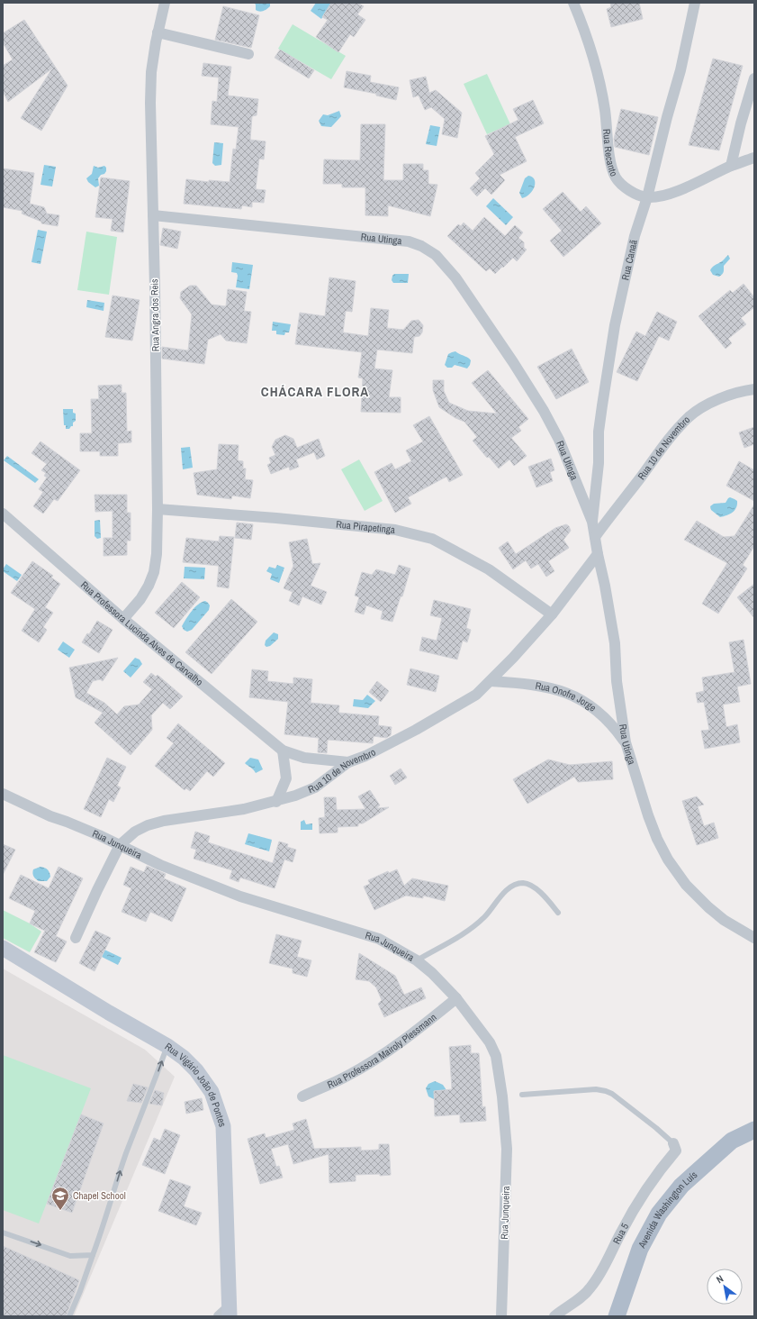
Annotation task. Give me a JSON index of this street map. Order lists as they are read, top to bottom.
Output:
{
  "streets": {
    "main road": ["Avenida Washington Luís"],
    "street": [
      "Rua Recanto",
      "Rua Utinga",
      "Rua Canaã",
      "Rua Angra dos Reis",
      "Rua 10 de Novembro",
      "Rua Pirapetinga",
      "Rua Professora Lucinda Alves de Carvalho",
      "Rua Onofre Jorge",
      "Rua Junqueira",
      "Rua Professora Mairoly Plessmann",
      "Rua Vigário João de Pontes",
      "Rua 5"
    ]
  },
  "crossings": [
    ["Rua Recanto", "Rua Canaã"],
    ["Rua Utinga", "Rua Canaã"],
    ["Rua Utinga", "Rua Angra dos Reis"],
    ["Rua Utinga", "Rua 10 de Novembro"],
    ["Rua Utinga", "Rua Onofre Jorge"],
    ["Rua Angra dos Reis", "Rua Pirapetinga"],
    ["Rua Angra dos Reis", "Rua Professora Lucinda Alves de Carvalho"],
    ["Rua 10 de Novembro", "Rua Pirapetinga"],
    ["Rua 10 de Novembro", "Rua Professora Lucinda Alves de Carvalho"],
    ["Rua 10 de Novembro", "Rua Onofre Jorge"],
    ["Rua 10 de Novembro", "Rua Junqueira"],
    ["Rua Junqueira", "Rua Professora Mairoly Plessmann"]
  ],
  "districts": ["CHÁCARA FLORA"],
  "places": {
    "school or university": ["Chapel School"]
  },
  "north": "top left"
}
